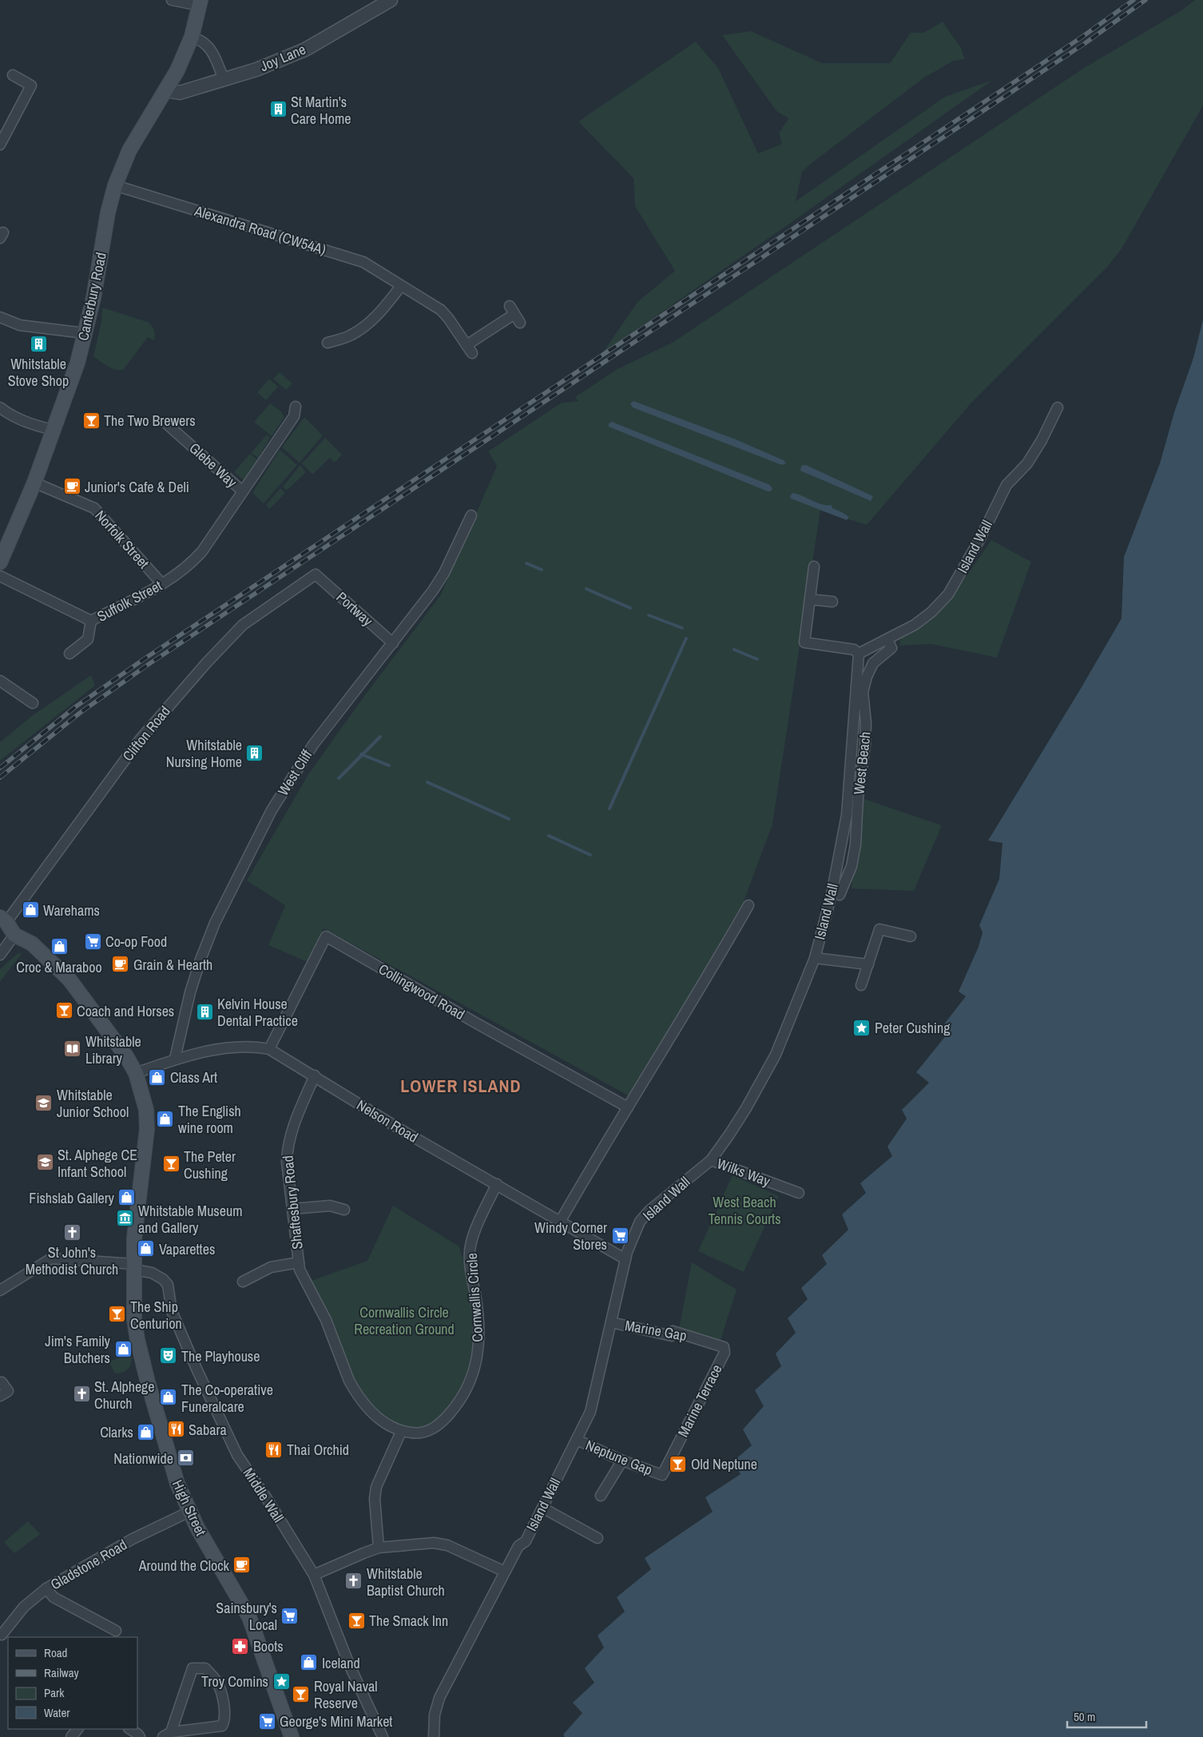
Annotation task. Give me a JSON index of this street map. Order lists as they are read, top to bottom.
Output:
{
  "streets": {
    "main road": ["Canterbury Road", "High Street"],
    "street": [
      "Joy Lane",
      "Alexandra Road (CW54A)",
      "Glebe Way",
      "Norfolk Street",
      "Island Wall",
      "Suffolk Street",
      "Portway",
      "Clifton Road",
      "West Beach",
      "West Cliff",
      "Collingwood Road",
      "Nelson Road",
      "Wilks Way",
      "Shaftesbury Road",
      "Cornwallis Circle",
      "Marine Gap",
      "Marine Terrace",
      "Neptune Gap",
      "Middle Wall",
      "Gladstone Road"
    ]
  },
  "crossings": [
    ["Joy Lane", "Canterbury Road"],
    ["Alexandra Road (CW54A)", "Canterbury Road"],
    ["Canterbury Road", "Norfolk Street"],
    ["Glebe Way", "Suffolk Street"],
    ["Norfolk Street", "Suffolk Street"],
    ["Island Wall", "West Beach"],
    ["Island Wall", "Nelson Road"],
    ["Island Wall", "Wilks Way"],
    ["Island Wall", "Marine Gap"],
    ["Island Wall", "Neptune Gap"],
    ["Portway", "Clifton Road"],
    ["Portway", "West Cliff"],
    ["West Cliff", "Nelson Road"],
    ["Collingwood Road", "Nelson Road"],
    ["Nelson Road", "Shaftesbury Road"],
    ["Nelson Road", "Cornwallis Circle"],
    ["Nelson Road", "High Street"],
    ["Shaftesbury Road", "Cornwallis Circle"],
    ["Marine Gap", "Marine Terrace"],
    ["Marine Terrace", "Neptune Gap"],
    ["Middle Wall", "High Street"],
    ["High Street", "Gladstone Road"]
  ],
  "districts": ["LOWER ISLAND"],
  "parks": ["West Beach Tennis Courts", "Cornwallis Circle Recreation Ground"],
  "places": {
    "building": [
      "St Martin's Care Home",
      "Whitstable Stove Shop",
      "Whitstable Nursing Home",
      "Kelvin House Dental Practice"
    ],
    "bar": [
      "The Two Brewers",
      "Coach and Horses",
      "The Peter Cushing",
      "The Ship Centurion",
      "Old Neptune",
      "The Smack Inn",
      "Royal Naval Reserve"
    ],
    "cafe": ["Junior's Cafe & Deli", "Grain & Hearth", "Around the Clock"],
    "shop": [
      "Warehams",
      "Croc & Maraboo",
      "Class Art",
      "The English wine room",
      "Fishslab Gallery",
      "Vaparettes",
      "Jim's Family Butchers",
      "The Co-operative Funeralcare",
      "Clarks",
      "Iceland"
    ],
    "supermarket": [
      "Co-op Food",
      "Windy Corner Stores",
      "Sainsbury's Local",
      "George's Mini Market"
    ],
    "place": ["Peter Cushing", "Troy Comins"],
    "library": ["Whitstable Library"],
    "school or university": ["Whitstable Junior School", "St. Alphege CE Infant School"],
    "museum": ["Whitstable Museum and Gallery"],
    "church": ["St John's Methodist Church", "St. Alphege Church", "Whitstable Baptist Church"],
    "theatre": ["The Playhouse"],
    "restaurant": ["Sabara", "Thai Orchid"],
    "bank": ["Nationwide"],
    "pharmacy": ["Boots"]
  },
  "legend": [
    "Road",
    "Railway",
    "Park",
    "Water"
  ],
  "scale_bar": "50 m"
}
